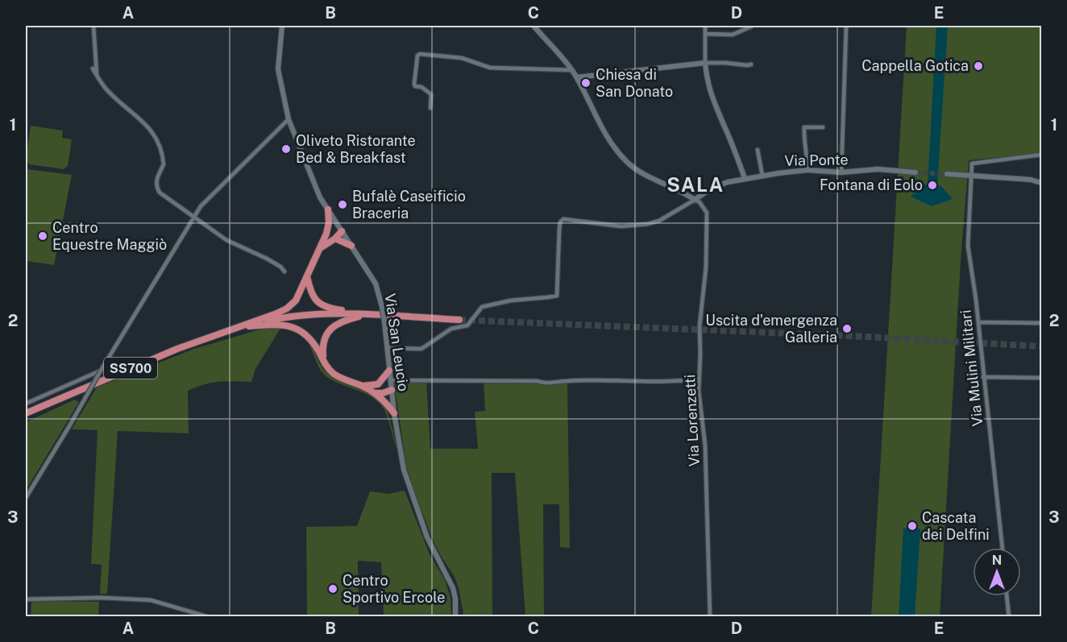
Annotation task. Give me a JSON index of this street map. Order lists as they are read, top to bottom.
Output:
{
  "streets": {
    "highway": ["SS700"],
    "street": [
      "Via Ponte",
      "Via San Leucio",
      "Via Mulini Militari",
      "Via Lorenzetti"
    ]
  },
  "crossings": [
    ["Via Ponte", "Via Lorenzetti"],
    ["Via San Leucio", "SS700"]
  ],
  "districts": ["SALA"],
  "places": [
    "Cappella Gotica",
    "Chiesa di San Donato",
    "Oliveto Ristorante Bed & Breakfast",
    "Fontana di Eolo",
    "Bufalè Caseificio Braceria",
    "Centro Equestre Maggiò",
    "Uscita d'emergenza Galleria",
    "Cascata dei Delfini",
    "Centro Sportivo Ercole"
  ],
  "north": "top",
  "grid": {
    "columns": [
      "A",
      "B",
      "C",
      "D",
      "E"
    ],
    "rows": ["1", "2", "3"]
  }
}
